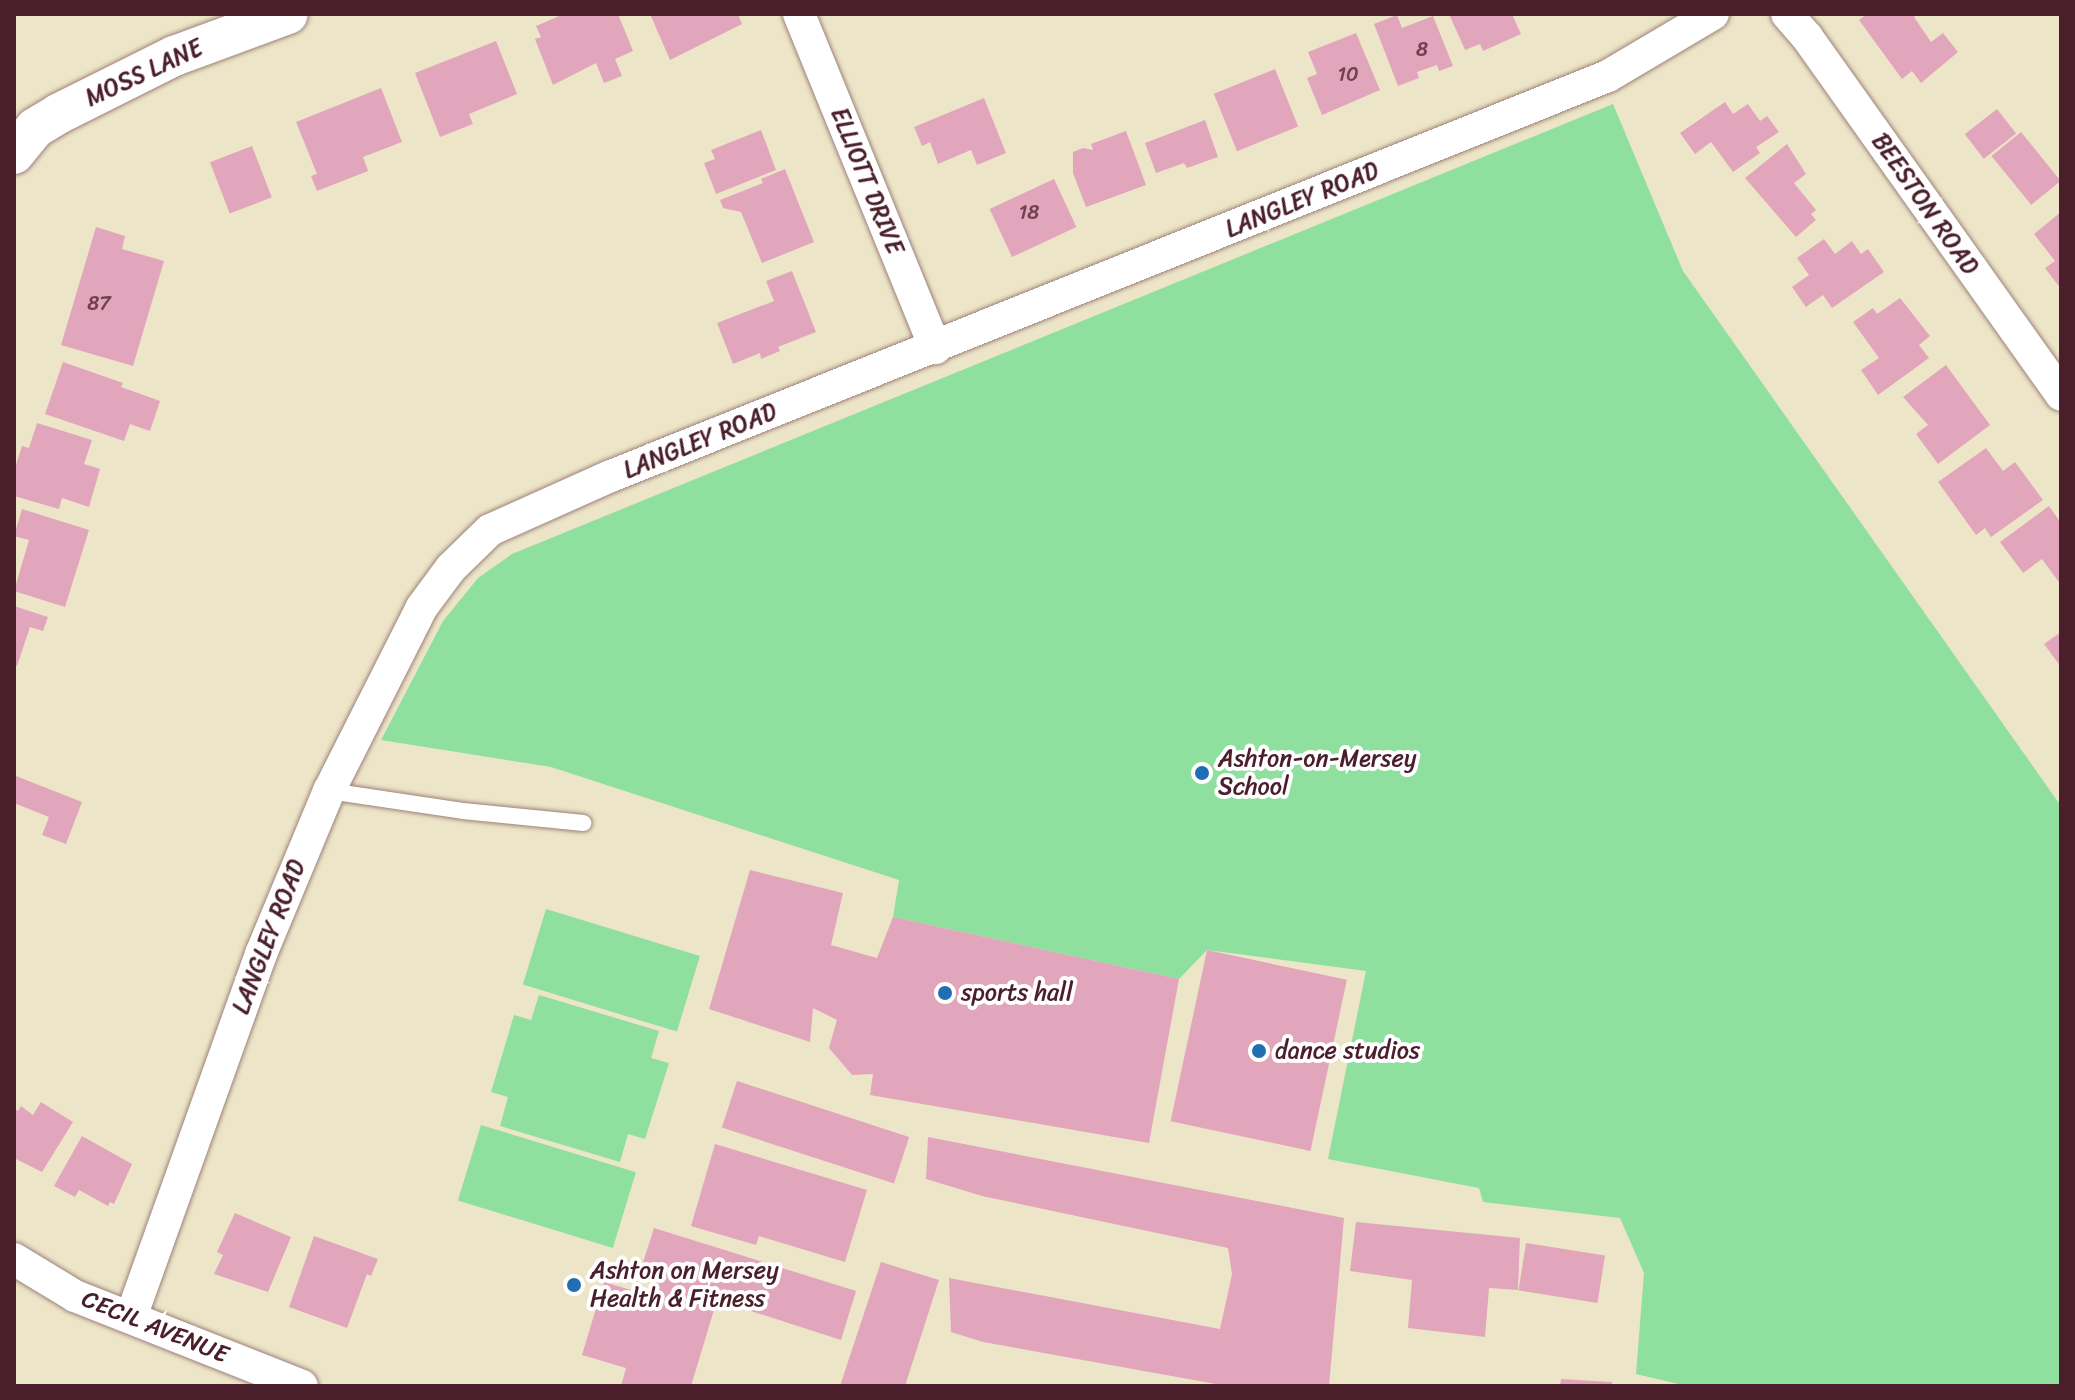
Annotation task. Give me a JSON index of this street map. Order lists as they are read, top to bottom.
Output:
{
  "streets": {
    "street": [
      "MOSS LANE",
      "ELLIOTT DRIVE",
      "LANGLEY ROAD",
      "BEESTON ROAD",
      "CECIL AVENUE"
    ]
  },
  "crossings": [
    ["ELLIOTT DRIVE", "LANGLEY ROAD"],
    ["LANGLEY ROAD", "CECIL AVENUE"]
  ],
  "places": [
    "Ashton-on-Mersey School",
    "sports hall",
    "dance studios",
    "Ashton on Mersey Health & Fitness"
  ],
  "house_numbers": [
    "8",
    "10",
    "18",
    "87"
  ]
}
